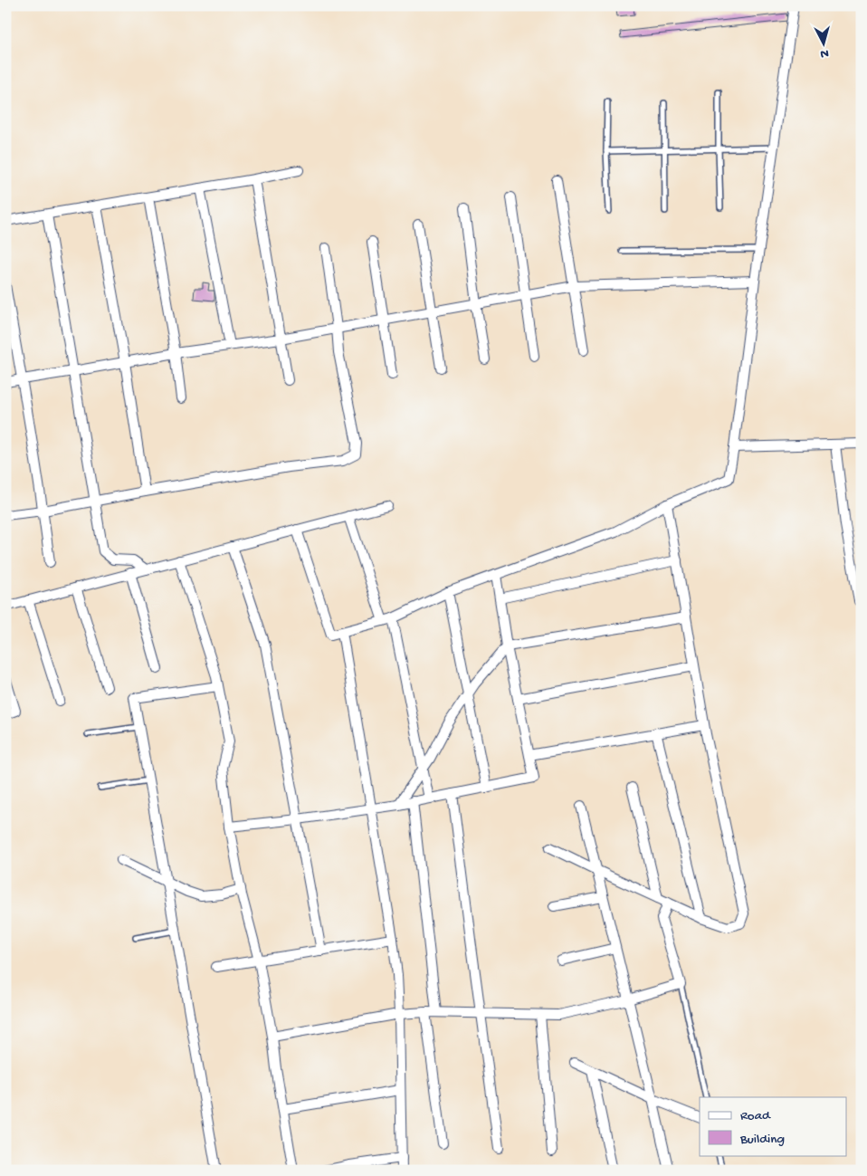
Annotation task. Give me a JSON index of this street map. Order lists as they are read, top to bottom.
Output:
{
  "legend": ["Road", "Building"],
  "north": "bottom"
}
